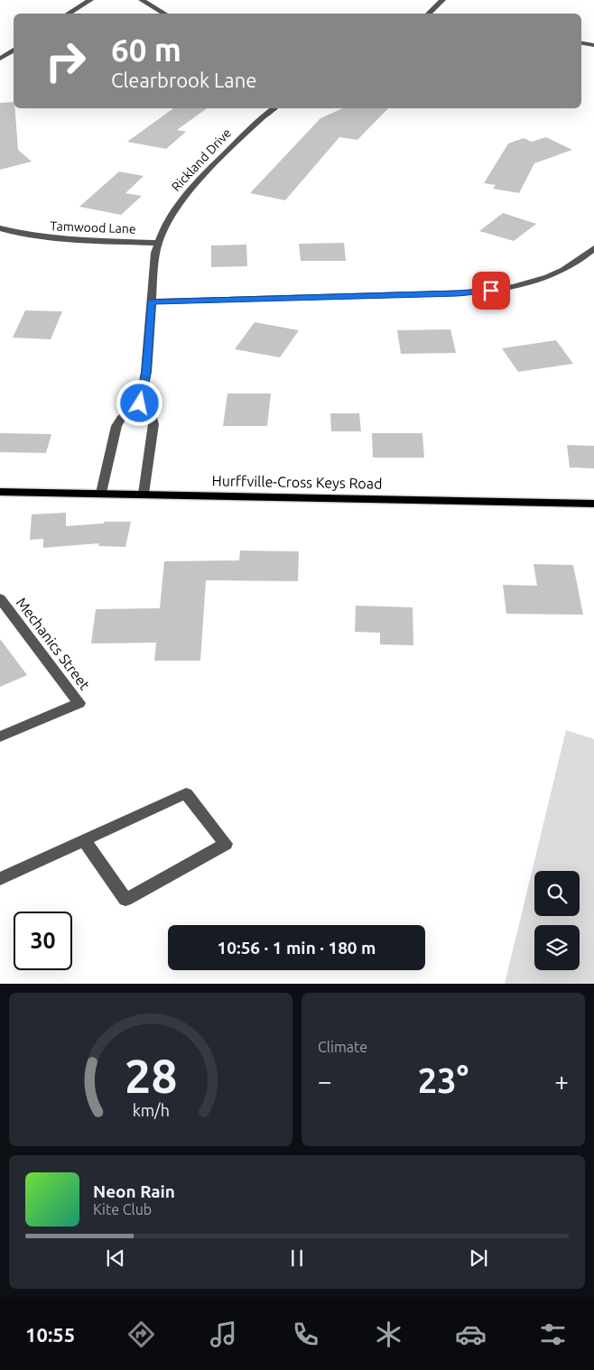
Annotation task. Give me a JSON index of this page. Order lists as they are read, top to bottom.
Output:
{
  "streets": {
    "main road": ["Hurffville-Cross Keys Road"],
    "street": ["Rickland Drive", "Tamwood Lane", "Mechanics Street"]
  },
  "crossings": [
    ["Rickland Drive", "Tamwood Lane"]
  ],
  "page": {
    "turn": ["60 m", "Clearbrook Lane"],
    "limit": "30",
    "trip": "10:56 · 1 min · 180 m",
    "tile": "Climate",
    "heat": ["−", "23°", "+"],
    "song": ["Neon Rain", "Kite Club"],
    "tabs": "10:55",
    "gauge": ["28", "km/h"]
  }
}
